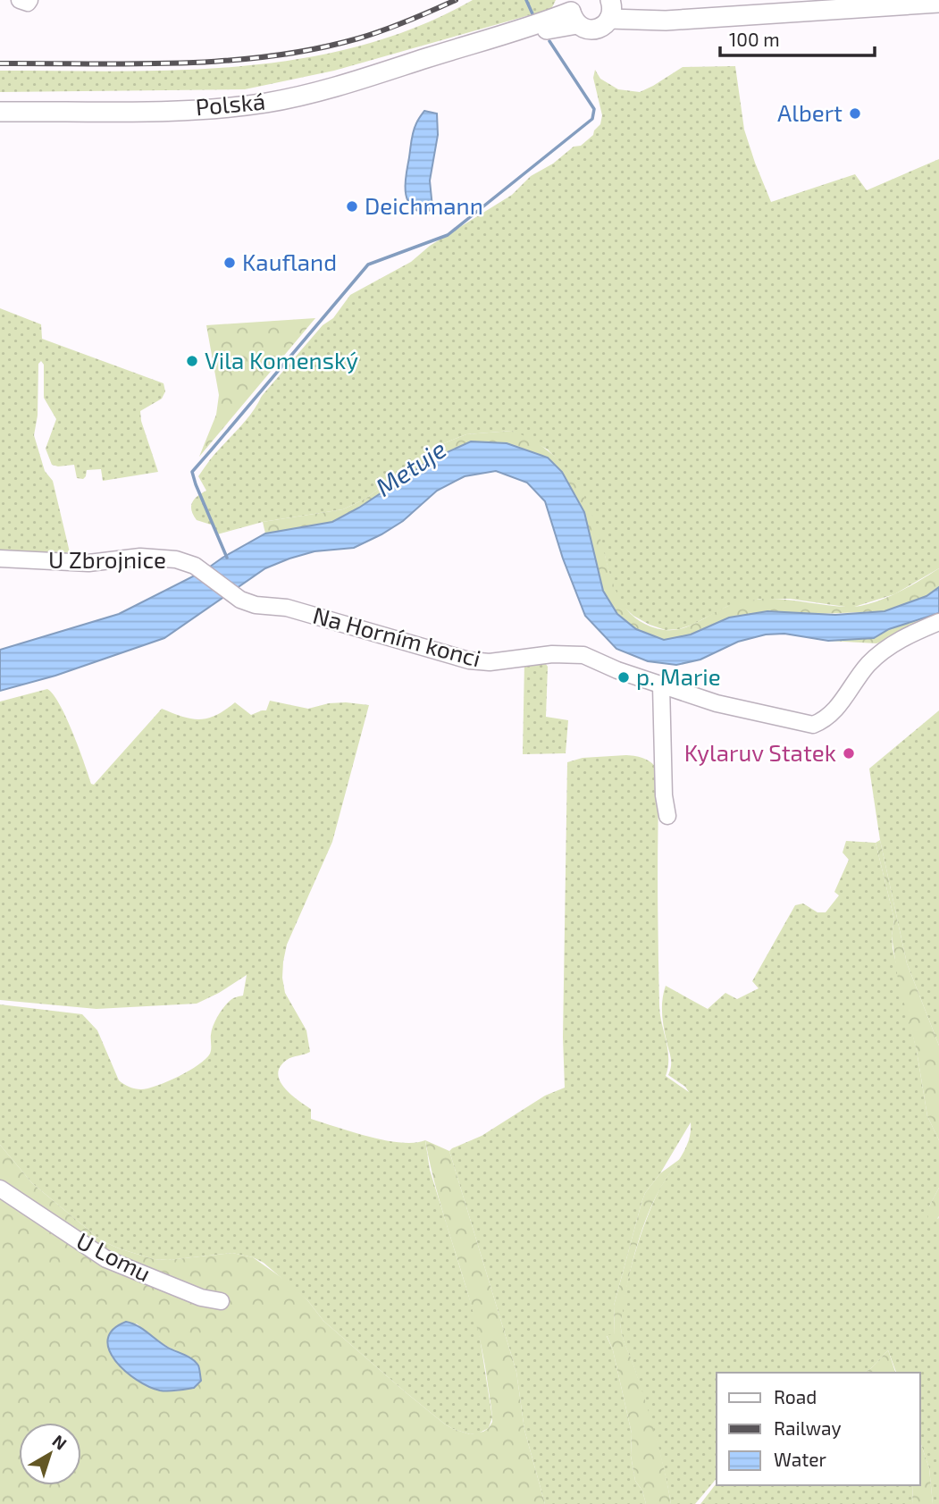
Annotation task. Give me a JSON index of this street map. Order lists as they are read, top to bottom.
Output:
{
  "streets": {
    "main road": ["Polská"],
    "street": ["U Zbrojnice", "Na Horním konci", "U Lomu"]
  },
  "crossings": [
    ["U Zbrojnice", "Na Horním konci"]
  ],
  "water": ["Metuje"],
  "places": [
    "Albert",
    "Deichmann",
    "Kaufland",
    "Vila Komenský",
    "p. Marie",
    "Kylaruv Statek"
  ],
  "legend": ["Road", "Railway", "Water"],
  "scale_bar": "100 m",
  "north": "top right"
}
